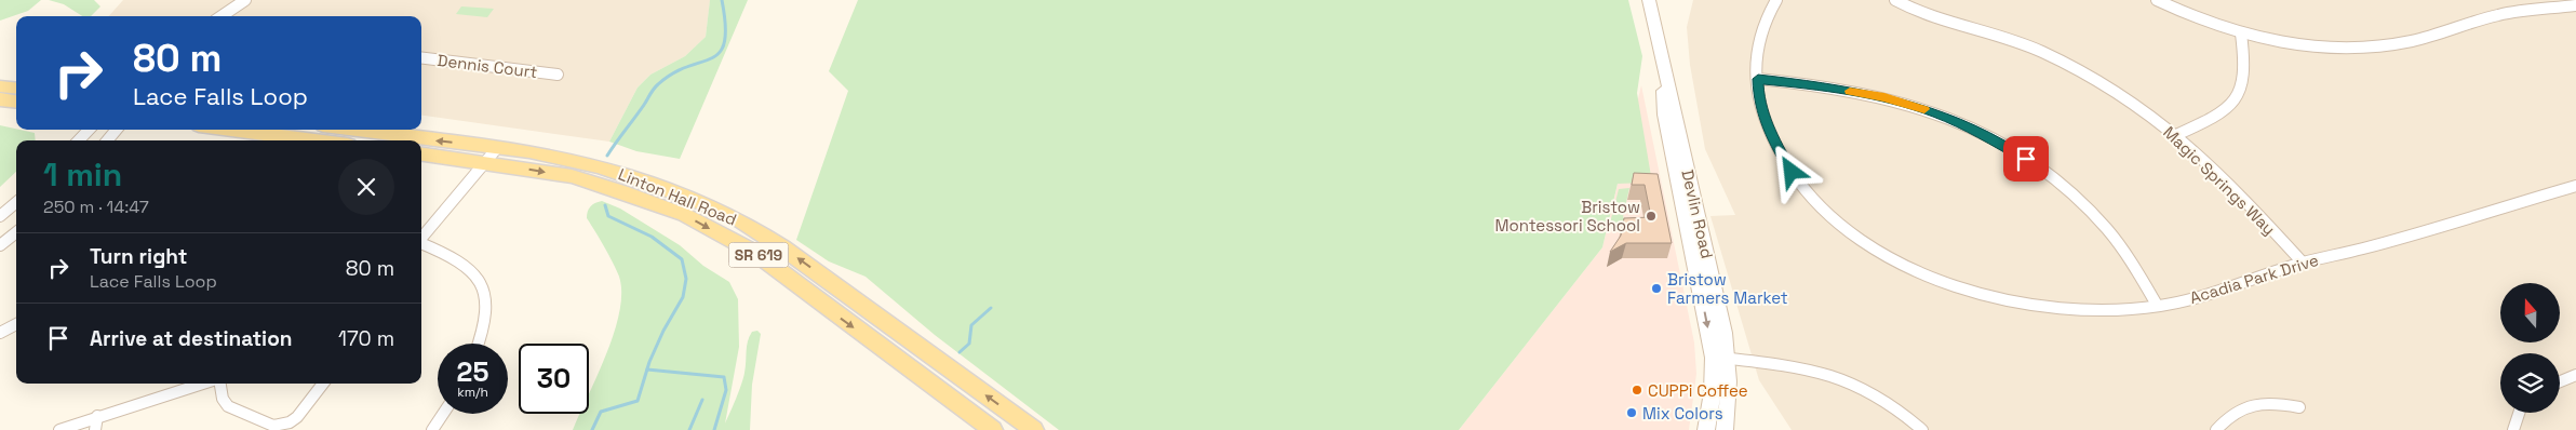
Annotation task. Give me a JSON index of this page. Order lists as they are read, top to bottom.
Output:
{
  "streets": {
    "main road": ["Linton Hall Road", "Devlin Road", "SR 619"],
    "street": ["Dennis Court", "Magic Springs Way", "Acadia Park Drive"]
  },
  "crossings": [
    ["Magic Springs Way", "Acadia Park Drive"]
  ],
  "places": [
    "Bristow Montessori School",
    "Bristow Farmers Market",
    "CUPPi Coffee",
    "Mix Colors"
  ],
  "north": "top",
  "page": {
    "turn": ["80 m", "Lace Falls Loop"],
    "heading": ["1 min", "250 m · 14:47"],
    "list": [
      {
        "name": "Turn right",
        "note": "Lace Falls Loop",
        "value": "80 m"
      },
      {
        "name": "Arrive at destination",
        "value": "170 m"
      }
    ],
    "speed": "25 km/h",
    "limit": "30"
  }
}
